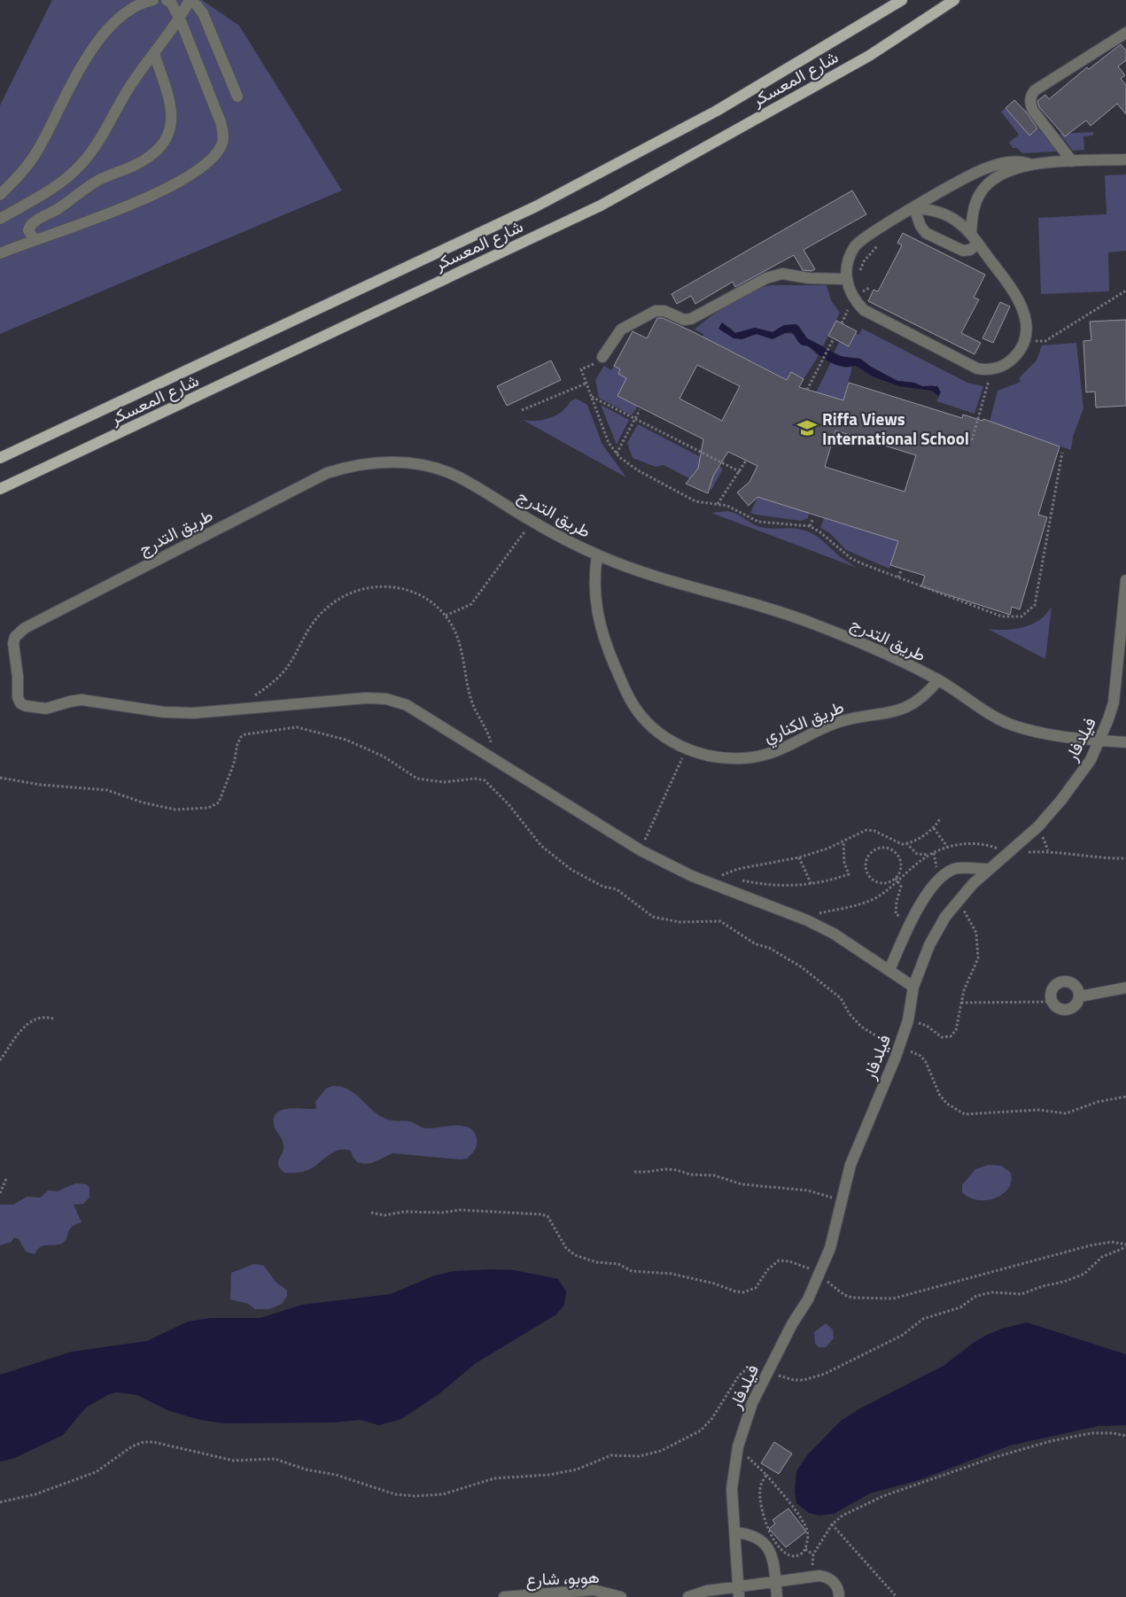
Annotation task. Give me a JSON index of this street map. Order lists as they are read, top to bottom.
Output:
{
  "streets": {
    "main road": ["شارع المعسكر"],
    "street": [
      "طريق التدرج",
      "طريق الكناري",
      "فيلدفار",
      "هوبو، شارع"
    ]
  },
  "crossings": [
    ["طريق التدرج", "طريق الكناري"],
    ["طريق التدرج", "فيلدفار"]
  ],
  "places": {
    "school or university": ["Riffa Views International School"]
  }
}
